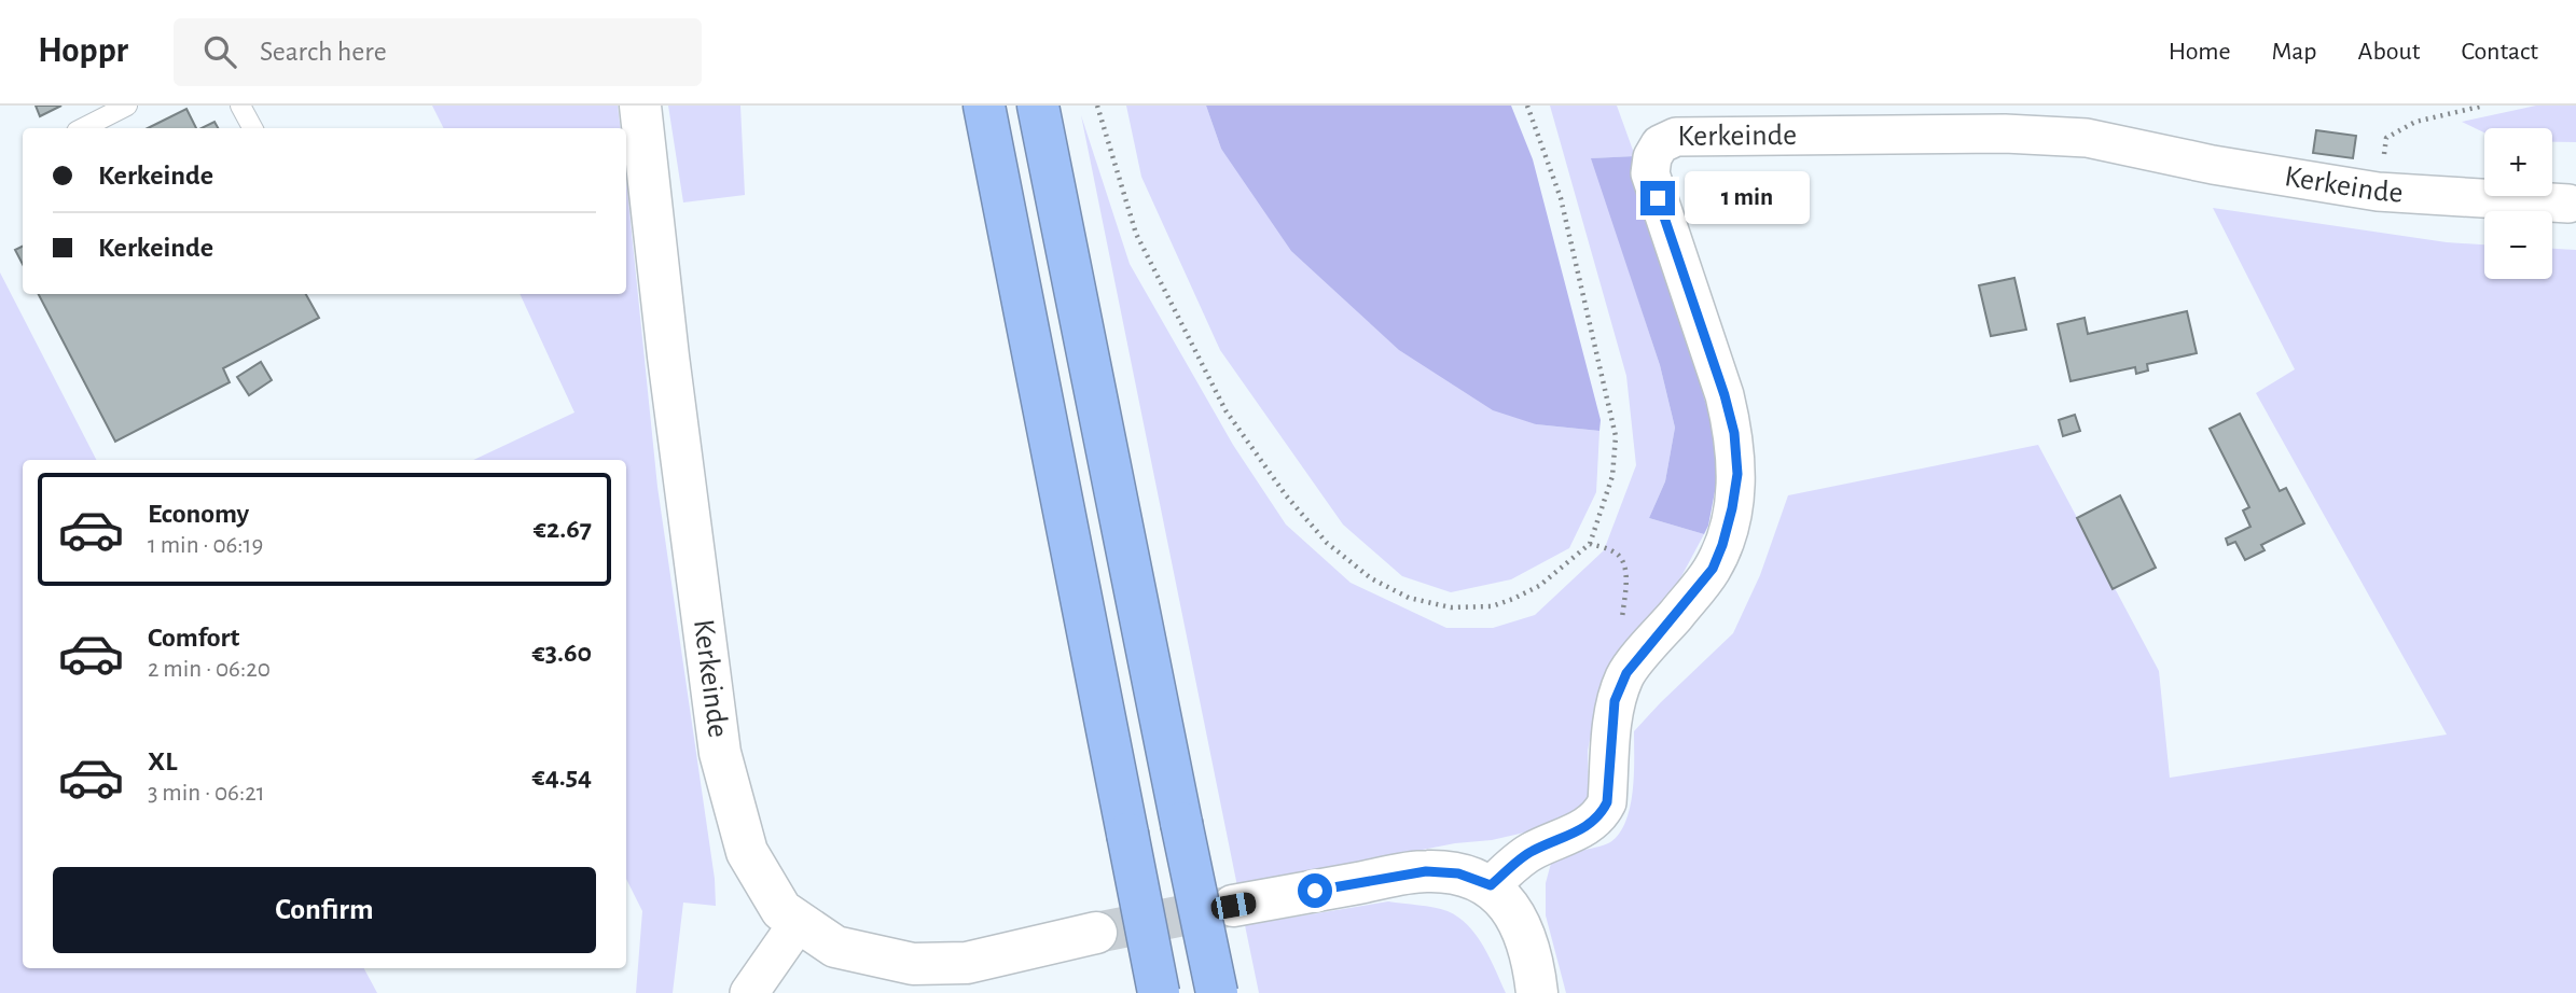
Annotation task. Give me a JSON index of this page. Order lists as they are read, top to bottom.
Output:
{
  "streets": {
    "street": ["Kerkeinde"]
  },
  "page": {
    "header": "Hoppr",
    "search": "Search here",
    "nav": [
      "Home",
      "Map",
      "About",
      "Contact"
    ],
    "map_buttons": ["+", "−"],
    "banner": ["Kerkeinde", "Kerkeinde"],
    "bubble": "1 min",
    "list": [
      {
        "name": "Economy",
        "note": "1 min · 06:19",
        "value": "€2.67"
      },
      {
        "name": "Comfort",
        "note": "2 min · 06:20",
        "value": "€3.60"
      },
      {
        "name": "XL",
        "note": "3 min · 06:21",
        "value": "€4.54"
      }
    ],
    "buttons": "Confirm"
  }
}
